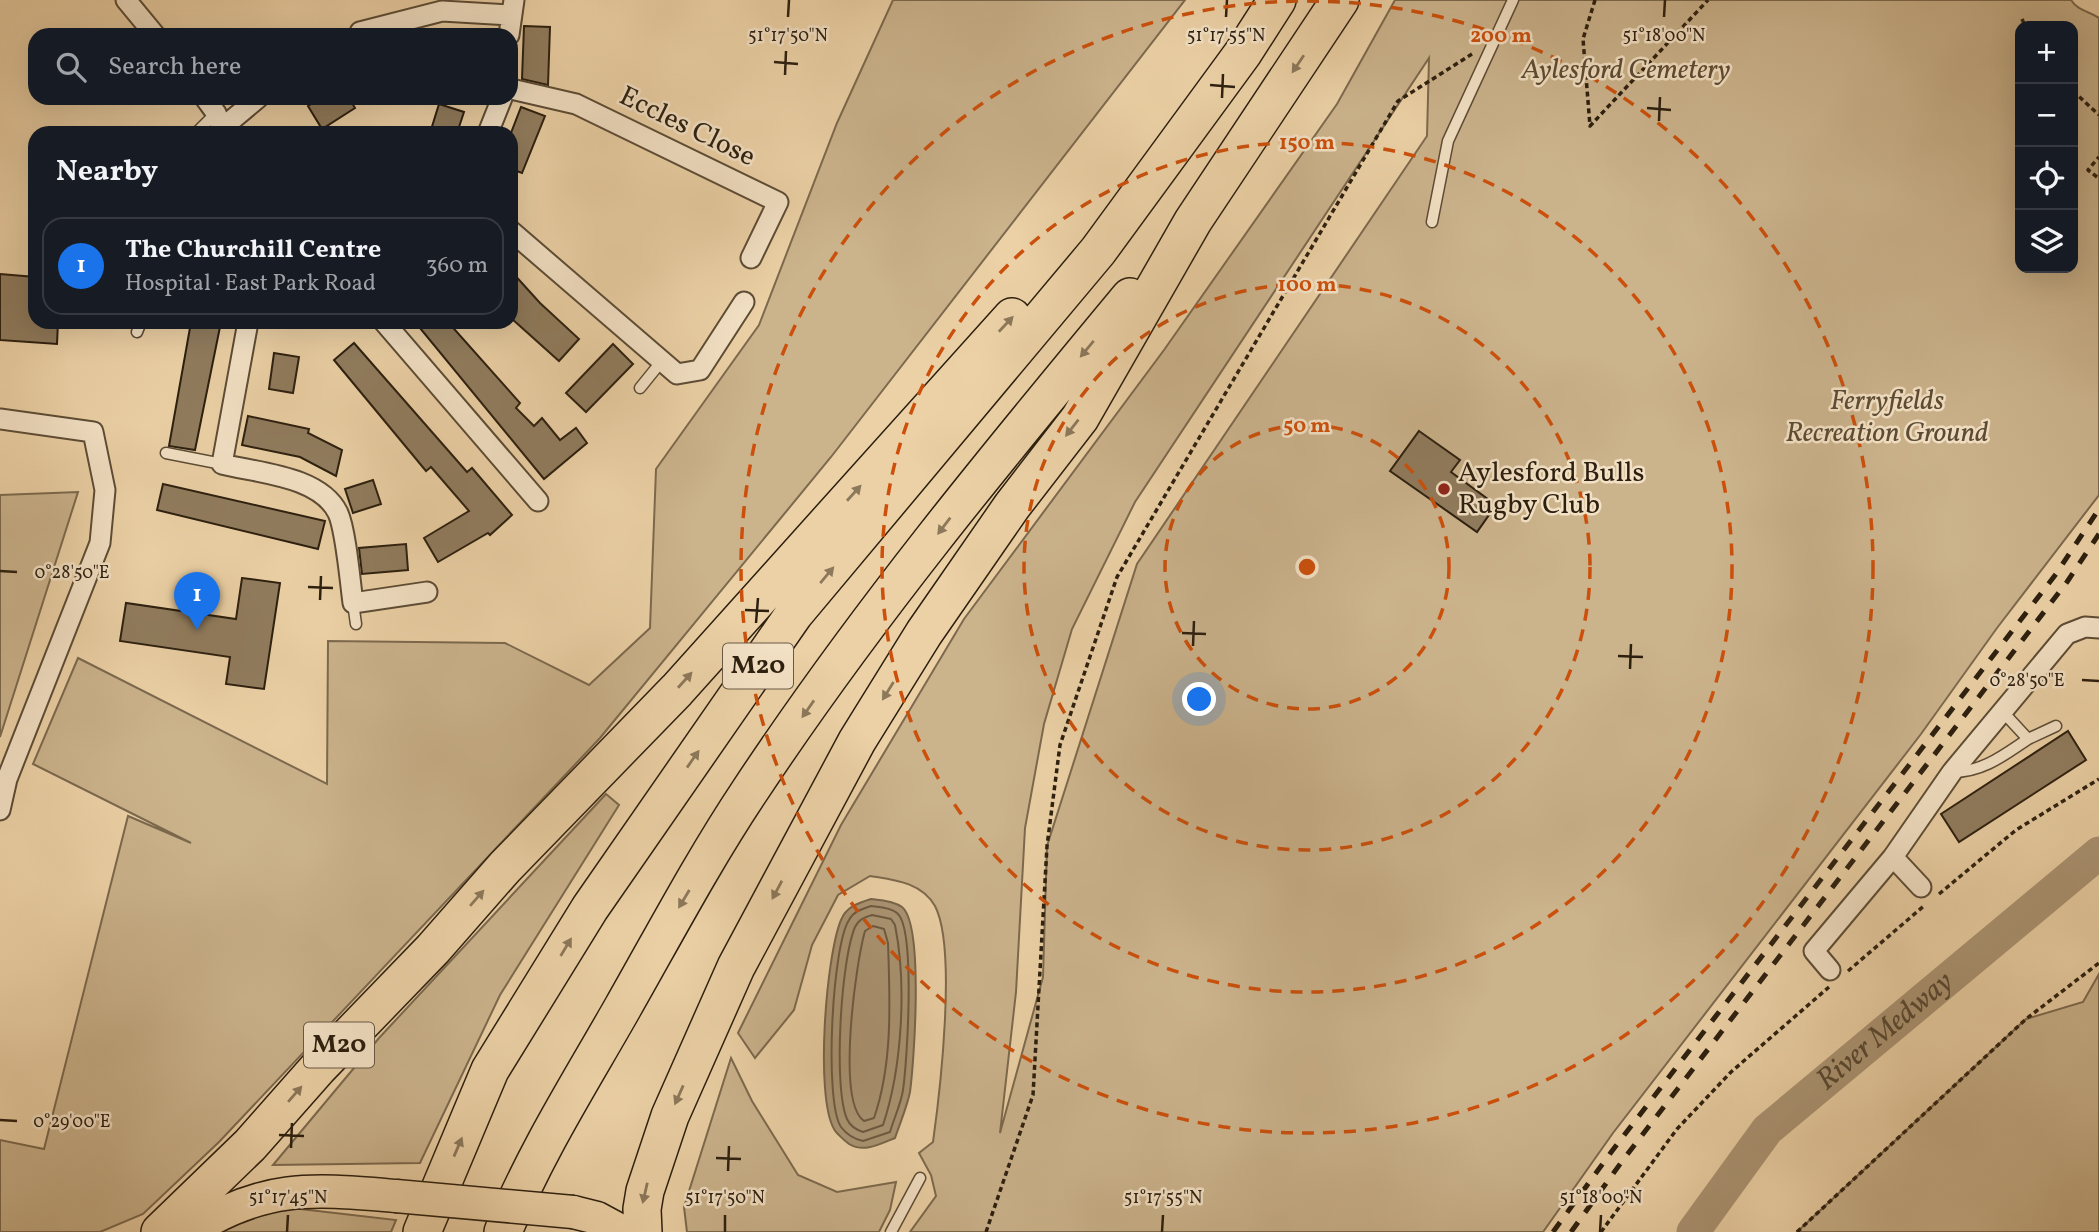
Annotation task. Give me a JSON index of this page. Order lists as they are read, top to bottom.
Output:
{
  "streets": {
    "highway": ["M20"],
    "street": ["Eccles Close"]
  },
  "water": ["River Medway"],
  "parks": ["Aylesford Cemetery", "Ferryfields Recreation Ground"],
  "places": ["Aylesford Bulls Rugby Club"],
  "page": {
    "map_buttons": ["+", "−"],
    "search": "Search here",
    "heading": "Nearby",
    "list": [
      {
        "mark": "1",
        "name": "The Churchill Centre",
        "note": "Hospital · East Park Road",
        "value": "360 m"
      }
    ],
    "pins": "1"
  },
  "coordinates": [
    "51°17'50\"N",
    "51°17'55\"N",
    "51°18'00\"N",
    "0°28'50\"E",
    "0°29'00\"E",
    "51°17'45\"N"
  ],
  "rings": [
    "200 m",
    "150 m",
    "100 m",
    "50 m"
  ]
}
